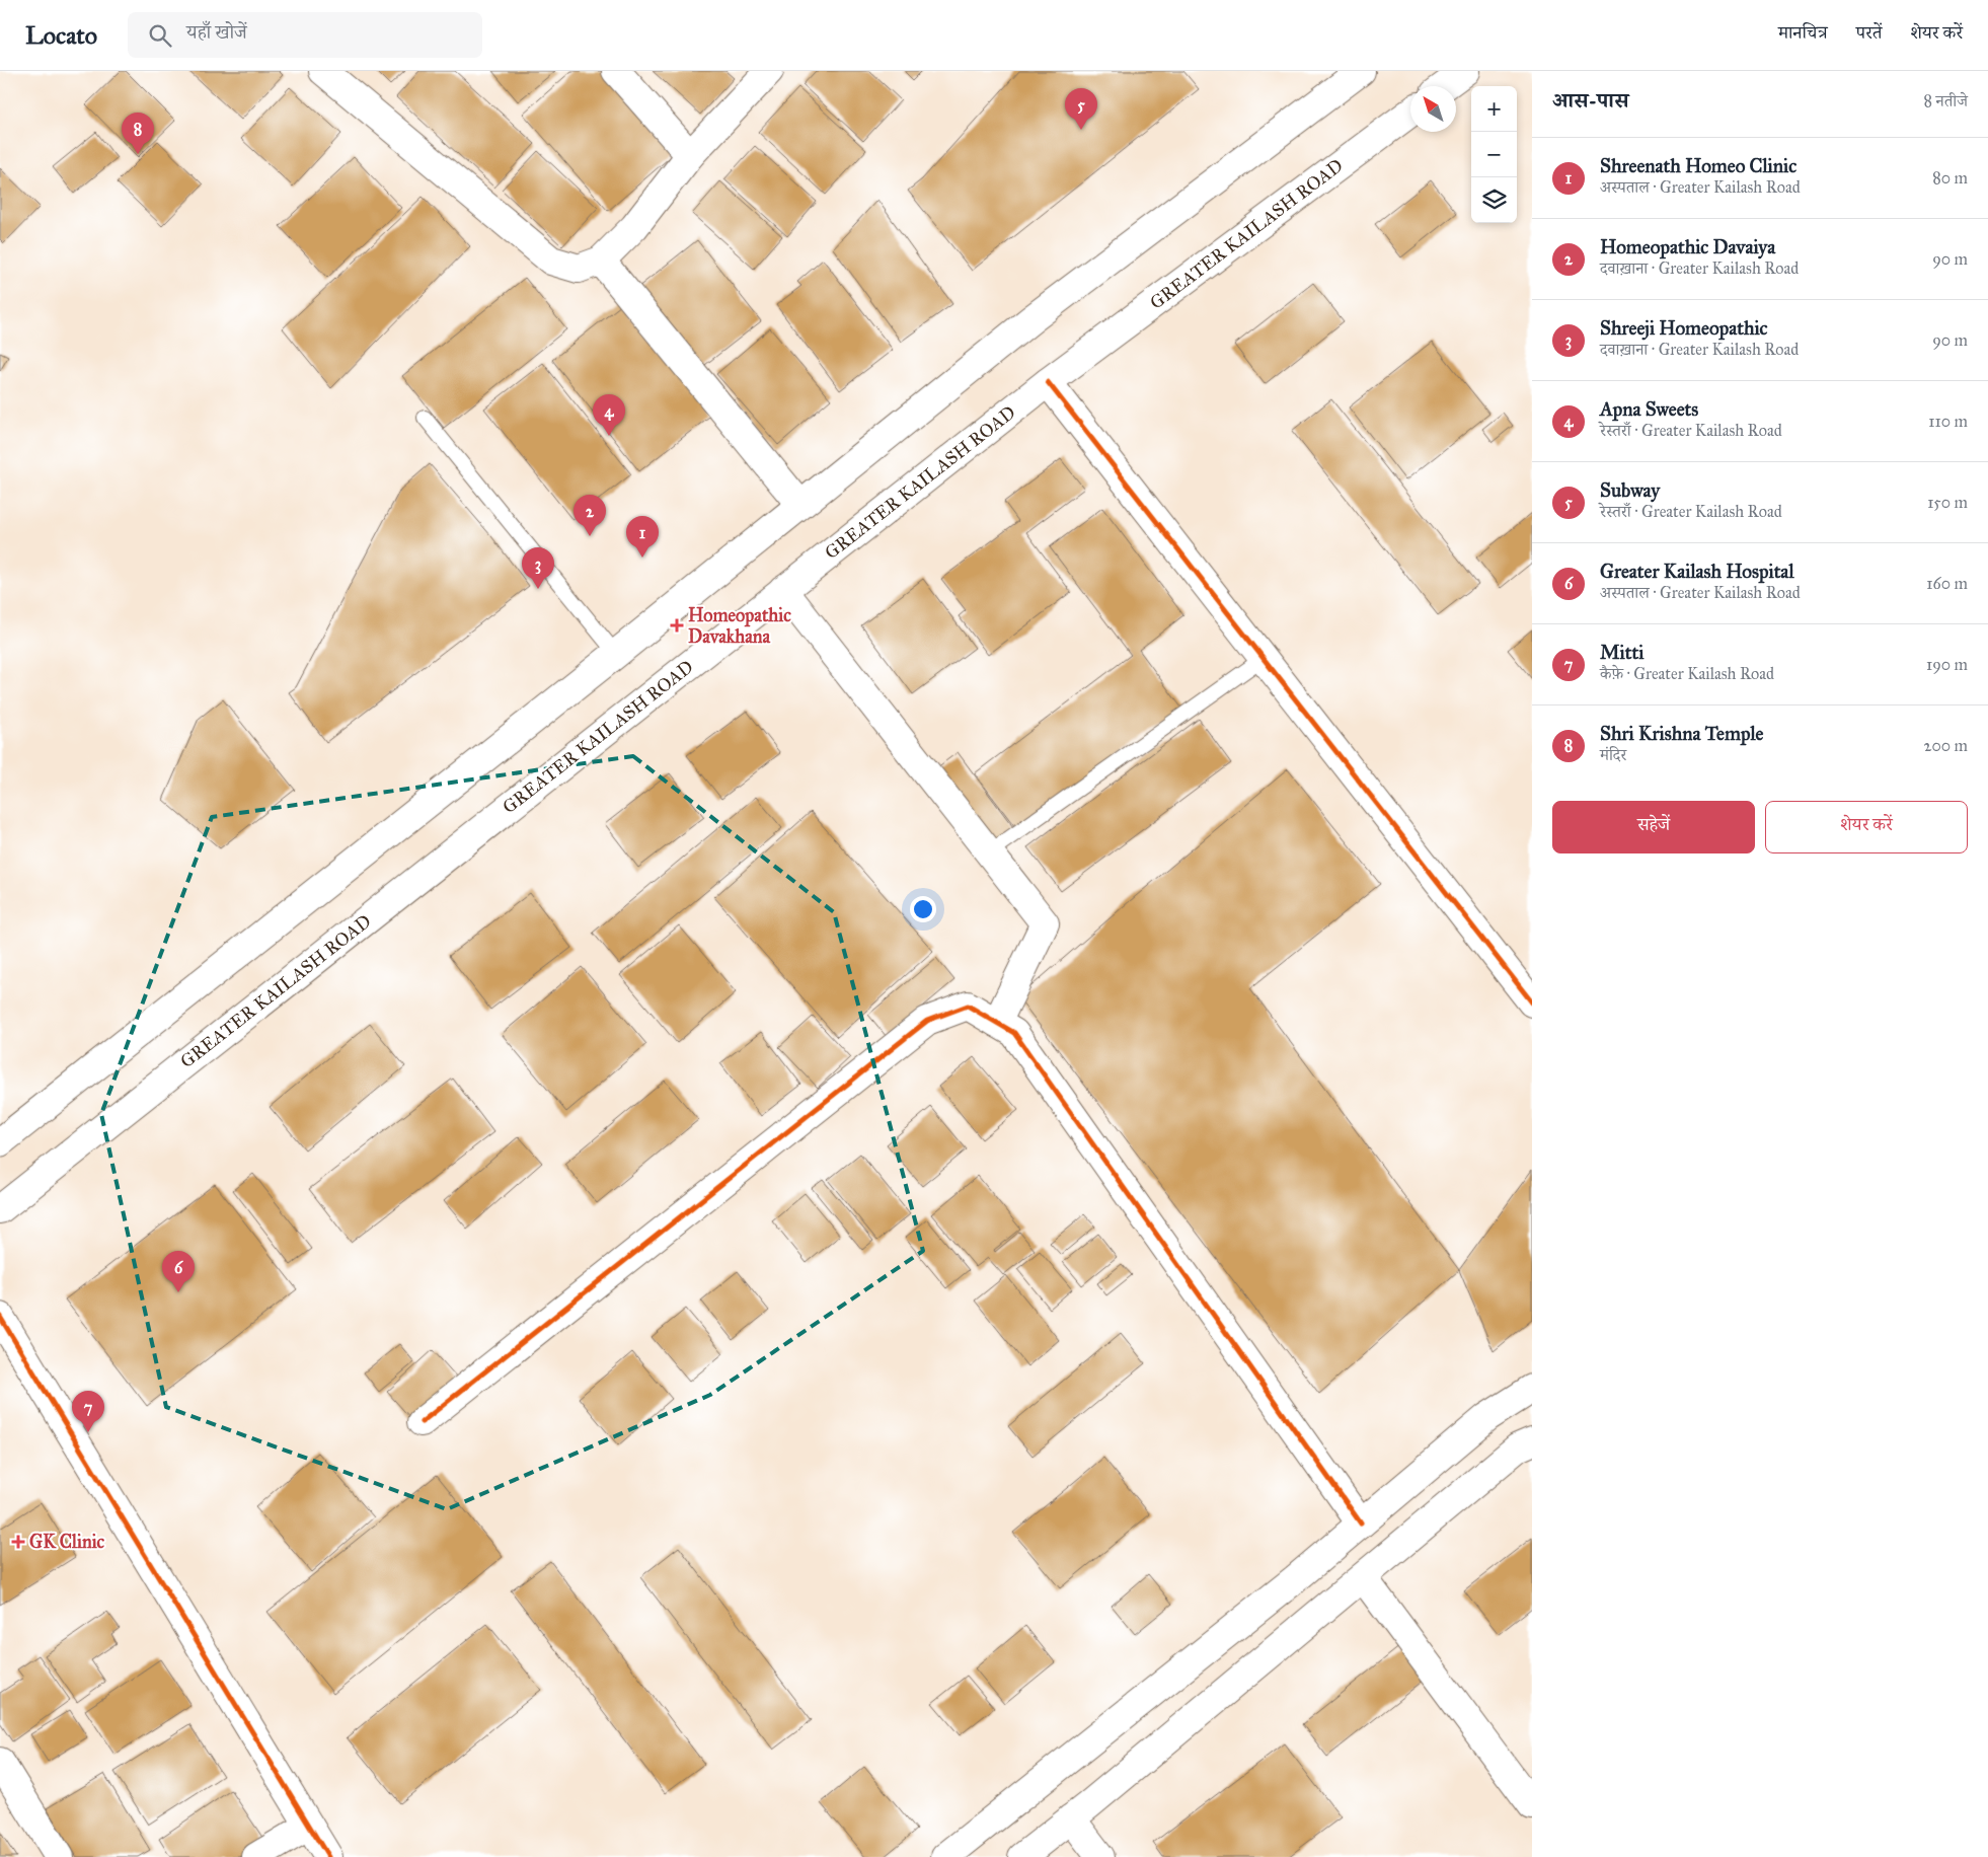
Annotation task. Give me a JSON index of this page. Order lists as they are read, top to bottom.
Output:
{
  "streets": {
    "main road": ["GREATER KAILASH ROAD"]
  },
  "places": {
    "health": ["Homeopathic Davakhana", "GK Clinic"]
  },
  "north": "top left",
  "page": {
    "header": "Locato",
    "search": "यहाँ खोजें",
    "nav": ["मानचित्र", "परतें", "शेयर करें"],
    "heading": ["आस-पास", "8 नतीजे"],
    "map_buttons": ["+", "−"],
    "pins": [
      "5",
      "8",
      "4",
      "2",
      "1",
      "3",
      "6",
      "7"
    ],
    "list": [
      {
        "mark": "1",
        "name": "Shreenath Homeo Clinic",
        "note": "अस्पताल · Greater Kailash Road",
        "value": "80 m"
      },
      {
        "mark": "2",
        "name": "Homeopathic Davaiya",
        "note": "दवाख़ाना · Greater Kailash Road",
        "value": "90 m"
      },
      {
        "mark": "3",
        "name": "Shreeji Homeopathic",
        "note": "दवाख़ाना · Greater Kailash Road",
        "value": "90 m"
      },
      {
        "mark": "4",
        "name": "Apna Sweets",
        "note": "रेस्तराँ · Greater Kailash Road",
        "value": "110 m"
      },
      {
        "mark": "5",
        "name": "Subway",
        "note": "रेस्तराँ · Greater Kailash Road",
        "value": "150 m"
      },
      {
        "mark": "6",
        "name": "Greater Kailash Hospital",
        "note": "अस्पताल · Greater Kailash Road",
        "value": "160 m"
      },
      {
        "mark": "7",
        "name": "Mitti",
        "note": "कैफ़े · Greater Kailash Road",
        "value": "190 m"
      },
      {
        "mark": "8",
        "name": "Shri Krishna Temple",
        "note": "मंदिर",
        "value": "200 m"
      }
    ],
    "buttons": ["सहेजें", "शेयर करें"]
  }
}
